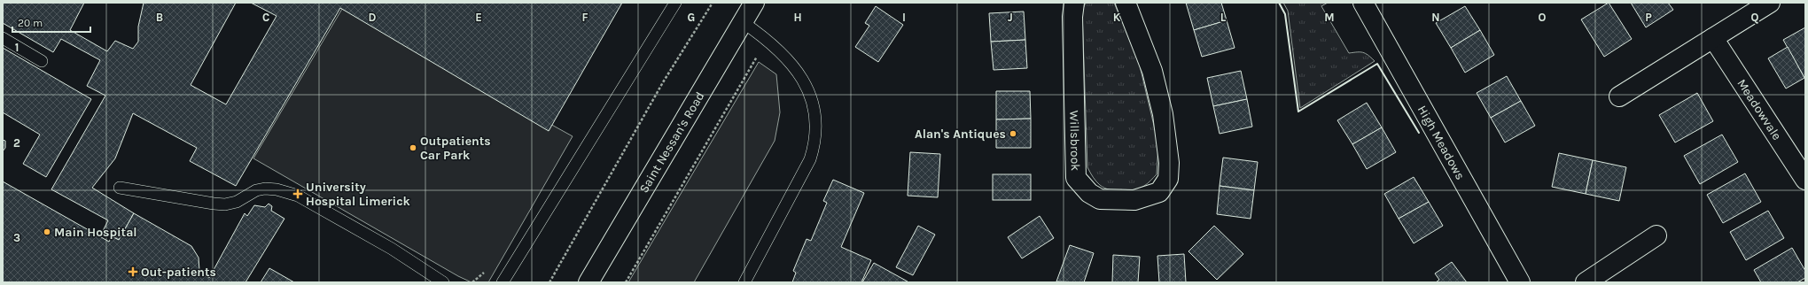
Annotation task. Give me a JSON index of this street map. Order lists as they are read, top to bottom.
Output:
{
  "streets": {
    "street": [
      "Meadowvale",
      "Willsbrook",
      "Saint Nessan's Road",
      "High Meadows"
    ]
  },
  "places": {
    "other": ["Alan's Antiques", "Outpatients Car Park", "Main Hospital"],
    "health": ["University Hospital Limerick", "Out-patients"]
  },
  "scale_bar": "20 m",
  "grid": {
    "columns": [
      "B",
      "C",
      "D",
      "E",
      "F",
      "G",
      "H",
      "I",
      "J",
      "K",
      "L",
      "M",
      "N",
      "O",
      "P",
      "Q"
    ],
    "rows": ["1", "2", "3"]
  }
}
